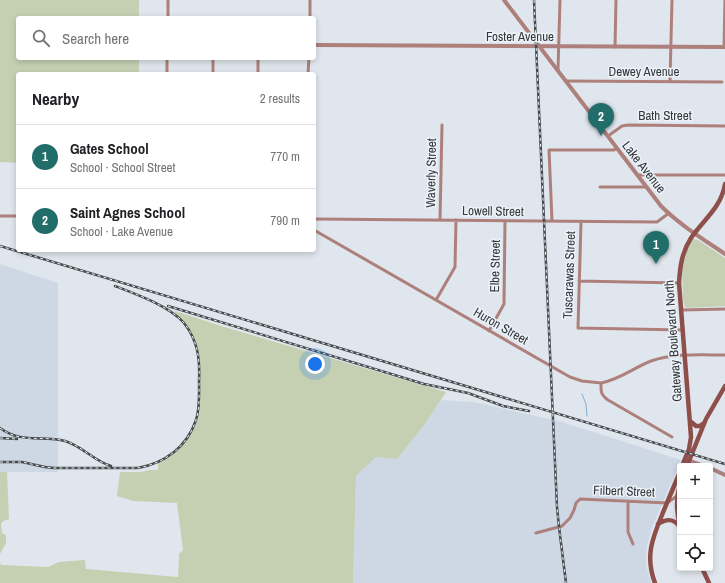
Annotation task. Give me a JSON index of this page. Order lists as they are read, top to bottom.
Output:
{
  "streets": {
    "main road": ["Gateway Boulevard North"],
    "street": [
      "Foster Avenue",
      "Dewey Avenue",
      "Bath Street",
      "Lake Avenue",
      "Waverly Street",
      "Lowell Street",
      "Elbe Street",
      "Tuscarawas Street",
      "Huron Street",
      "Filbert Street"
    ]
  },
  "crossings": [
    ["Foster Avenue", "Lake Avenue"],
    ["Dewey Avenue", "Lake Avenue"],
    ["Bath Street", "Lake Avenue"],
    ["Lake Avenue", "Lowell Street"],
    ["Lake Avenue", "Gateway Boulevard North"],
    ["Waverly Street", "Lowell Street"],
    ["Lowell Street", "Elbe Street"],
    ["Lowell Street", "Tuscarawas Street"],
    ["Elbe Street", "Huron Street"],
    ["Tuscarawas Street", "Gateway Boulevard North"]
  ],
  "page": {
    "search": "Search here",
    "heading": ["Nearby", "2 results"],
    "pins": ["2", "1"],
    "list": [
      {
        "mark": "1",
        "name": "Gates School",
        "note": "School · School Street",
        "value": "770 m"
      },
      {
        "mark": "2",
        "name": "Saint Agnes School",
        "note": "School · Lake Avenue",
        "value": "790 m"
      }
    ],
    "map_buttons": ["+", "−"]
  }
}
